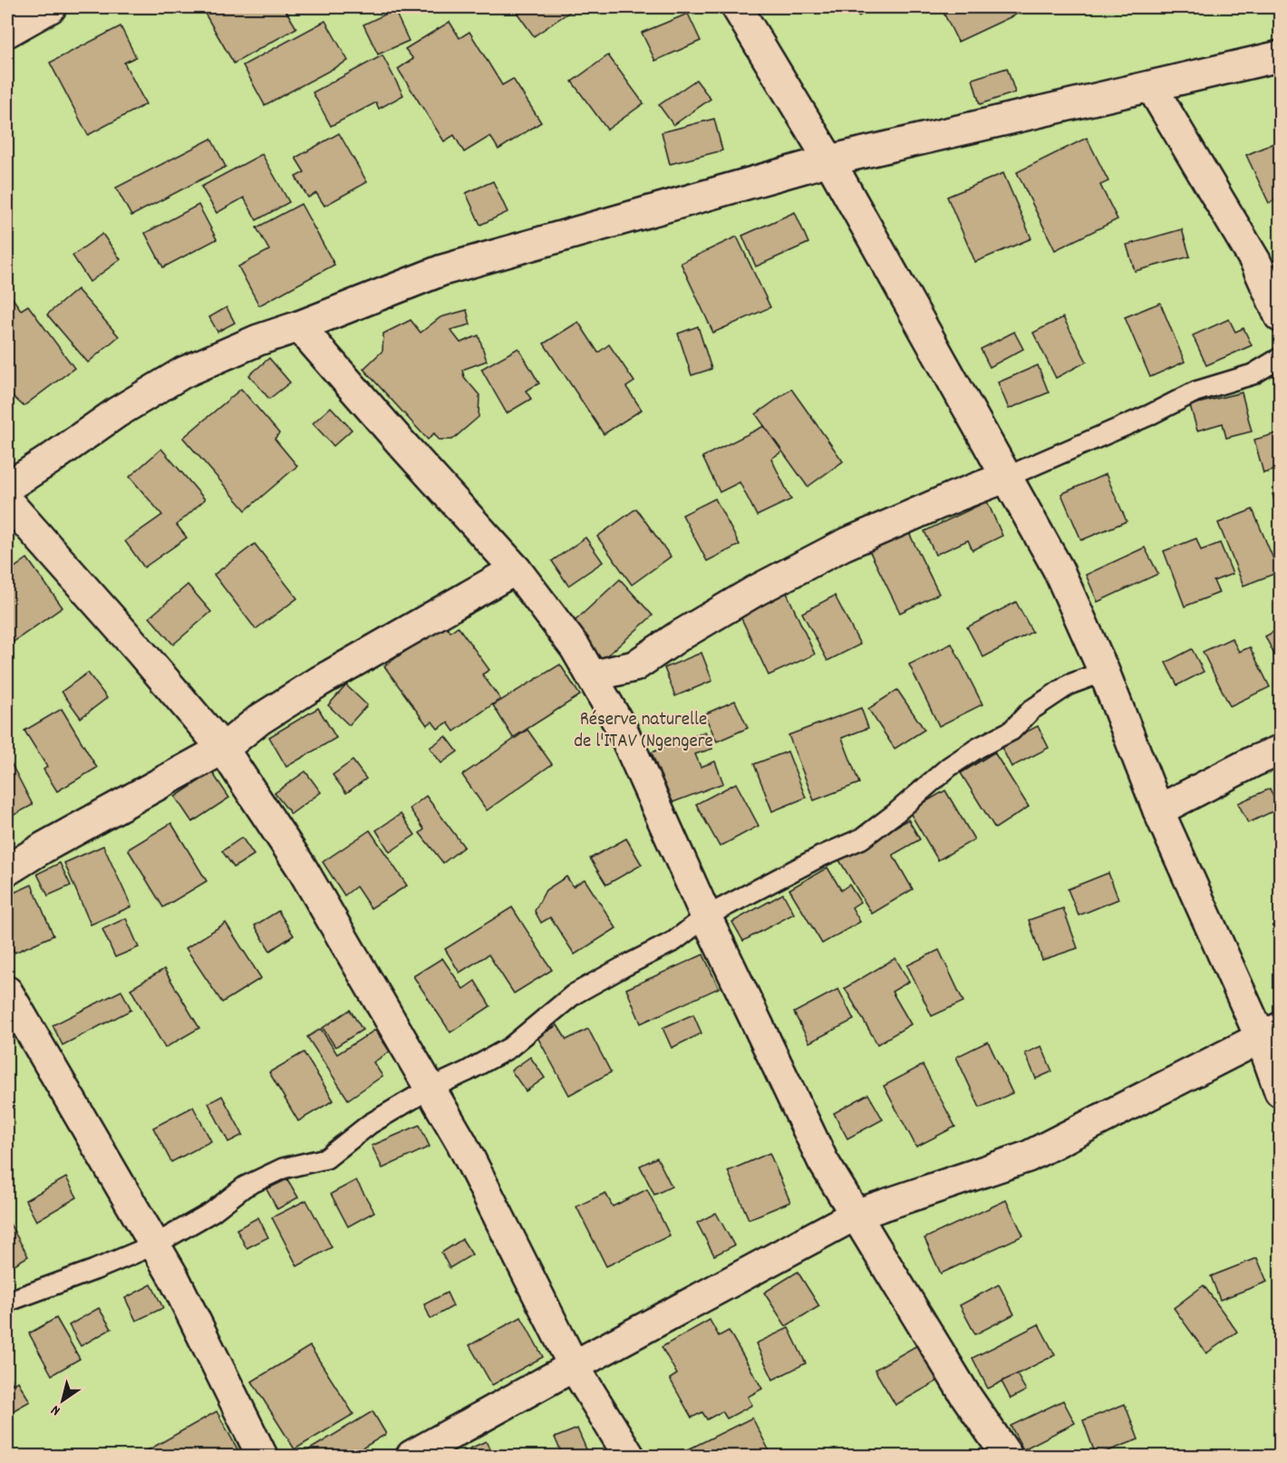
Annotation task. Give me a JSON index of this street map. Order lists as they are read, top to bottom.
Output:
{
  "parks": ["Réserve naturelle de l'ITAV (Ngengere"],
  "north": "bottom left"
}
